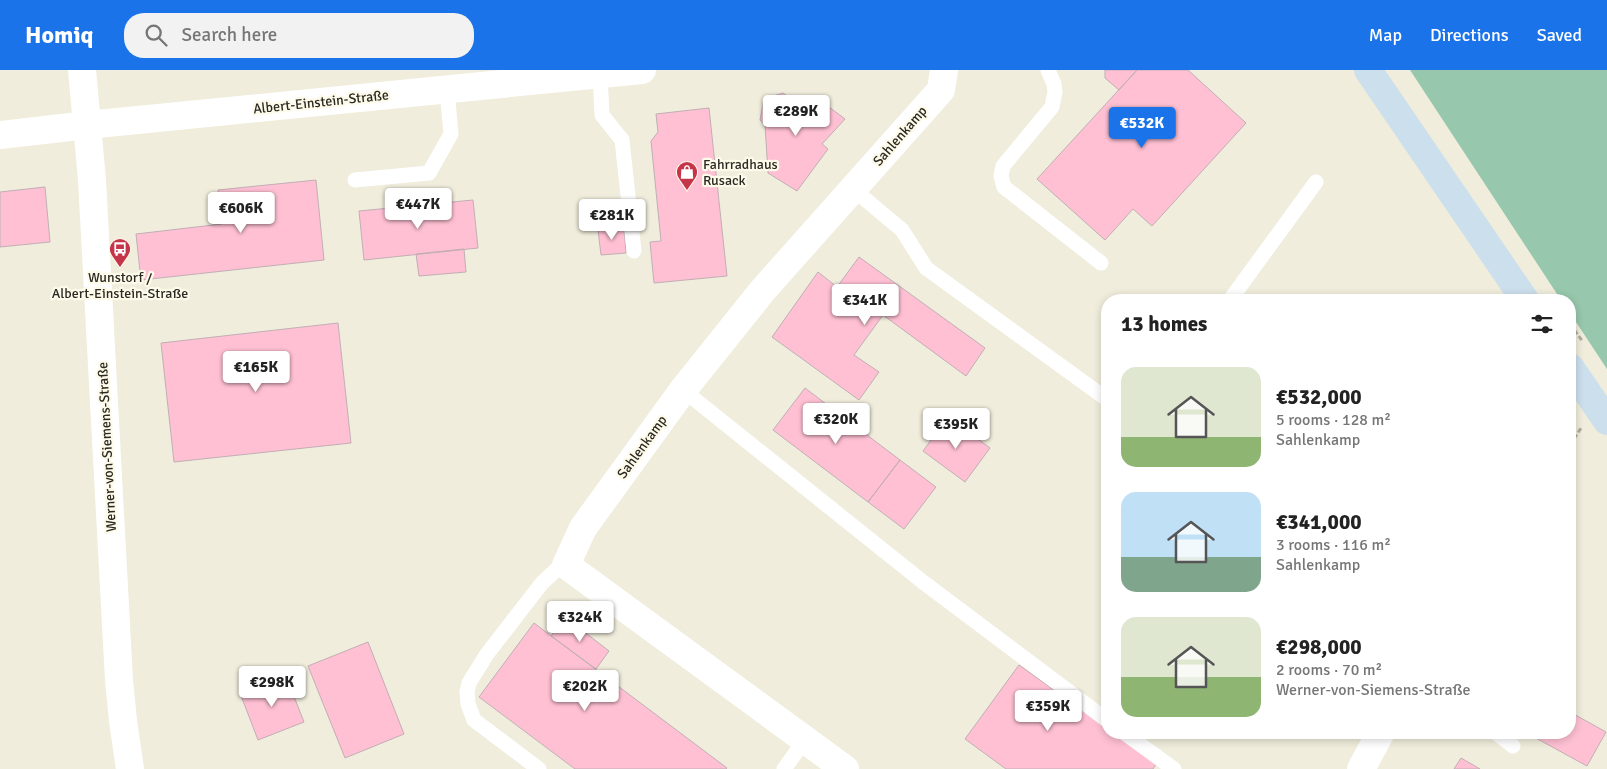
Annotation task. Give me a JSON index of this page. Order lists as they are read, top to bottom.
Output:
{
  "streets": {
    "street": ["Albert-Einstein-Straße", "Sahlenkamp", "Werner-von-Siemens-Straße"]
  },
  "crossings": [
    ["Albert-Einstein-Straße", "Werner-von-Siemens-Straße"]
  ],
  "places": {
    "shop": ["Fahrradhaus Rusack"],
    "bus stop": ["Wunstorf / Albert-Einstein-Straße"]
  },
  "page": {
    "header": "Homiq",
    "search": "Search here",
    "nav": ["Map", "Directions", "Saved"],
    "price": [
      "€289K",
      "€532K",
      "€447K",
      "€606K",
      "€281K",
      "€341K",
      "€165K",
      "€320K",
      "€395K",
      "€324K",
      "€298K",
      "€202K",
      "€359K"
    ],
    "heading": "13 homes",
    "list": [
      {
        "name": "€532,000",
        "note": "5 rooms · 128 m² · Sahlenkamp"
      },
      {
        "name": "€341,000",
        "note": "3 rooms · 116 m² · Sahlenkamp"
      },
      {
        "name": "€298,000",
        "note": "2 rooms · 70 m² · Werner-von-Siemens-Straße"
      }
    ]
  }
}
